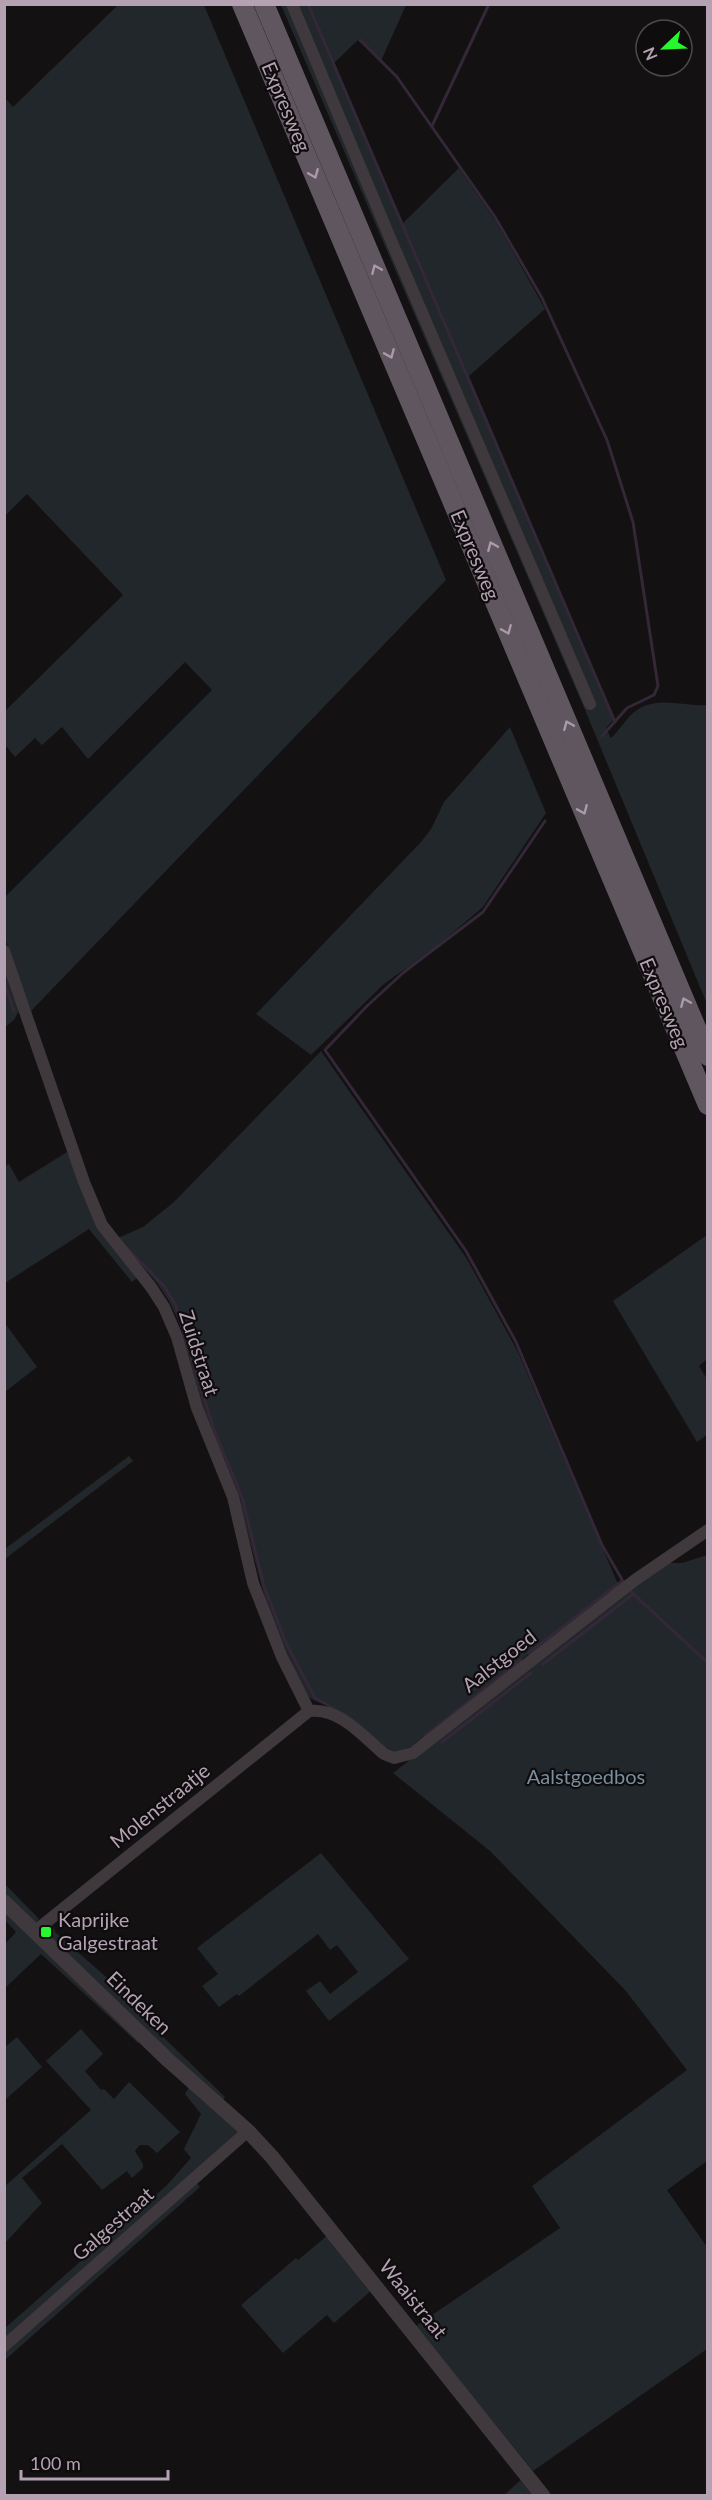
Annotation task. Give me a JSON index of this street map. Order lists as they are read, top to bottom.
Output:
{
  "streets": {
    "highway": ["Expresweg"],
    "street": [
      "Zuidstraat",
      "Aalstgoed",
      "Molenstraatje",
      "Eindeken",
      "Galgestraat",
      "Waaistraat"
    ]
  },
  "crossings": [
    ["Zuidstraat", "Aalstgoed"],
    ["Zuidstraat", "Molenstraatje"],
    ["Aalstgoed", "Molenstraatje"],
    ["Molenstraatje", "Eindeken"],
    ["Eindeken", "Galgestraat"],
    ["Eindeken", "Waaistraat"],
    ["Galgestraat", "Waaistraat"]
  ],
  "parks": ["Aalstgoedbos"],
  "places": {
    "transit": ["Kaprijke Galgestraat"]
  },
  "scale_bar": "100 m",
  "north": "bottom left"
}
